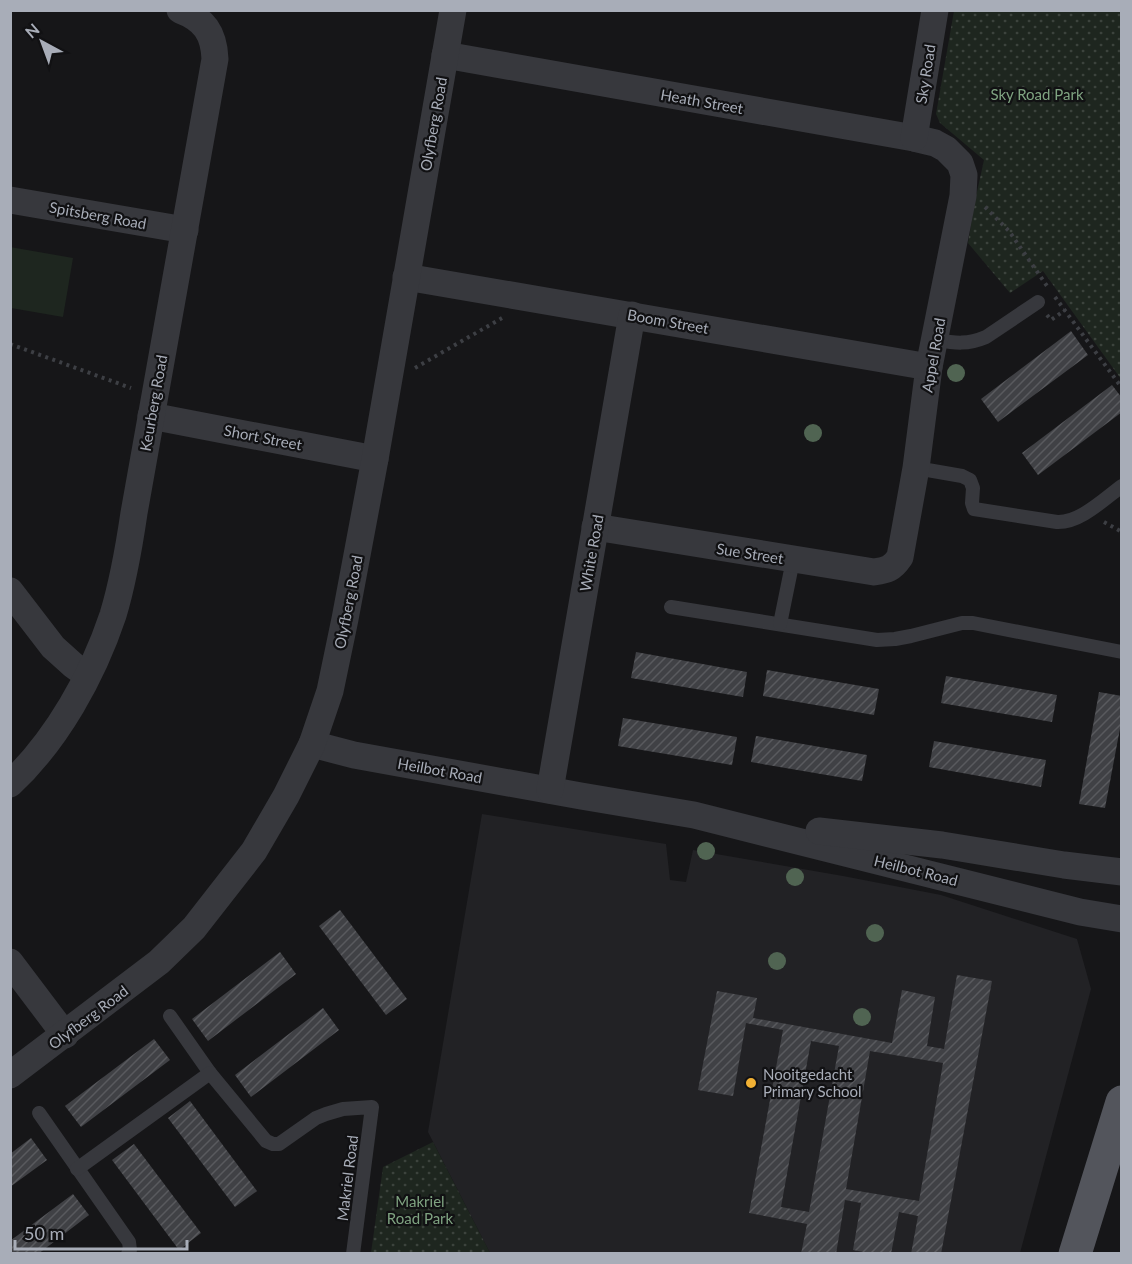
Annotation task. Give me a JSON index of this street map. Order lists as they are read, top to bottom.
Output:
{
  "streets": {
    "street": [
      "Sky Road",
      "Heath Street",
      "Olyfberg Road",
      "Spitsberg Road",
      "Boom Street",
      "Appel Road",
      "Keurberg Road",
      "Short Street",
      "White Road",
      "Sue Street",
      "Heilbot Road"
    ],
    "lane": ["Makriel Road"]
  },
  "crossings": [
    ["Sky Road", "Heath Street"],
    ["Heath Street", "Olyfberg Road"],
    ["Heath Street", "Appel Road"],
    ["Olyfberg Road", "Boom Street"],
    ["Olyfberg Road", "Short Street"],
    ["Olyfberg Road", "Heilbot Road"],
    ["Spitsberg Road", "Keurberg Road"],
    ["Boom Street", "Appel Road"],
    ["Boom Street", "White Road"],
    ["Appel Road", "Sue Street"],
    ["Keurberg Road", "Short Street"],
    ["White Road", "Sue Street"],
    ["White Road", "Heilbot Road"]
  ],
  "parks": ["Sky Road Park", "Makriel Road Park"],
  "places": ["Nooitgedacht Primary School"],
  "scale_bar": "50 m",
  "north": "top left"
}
